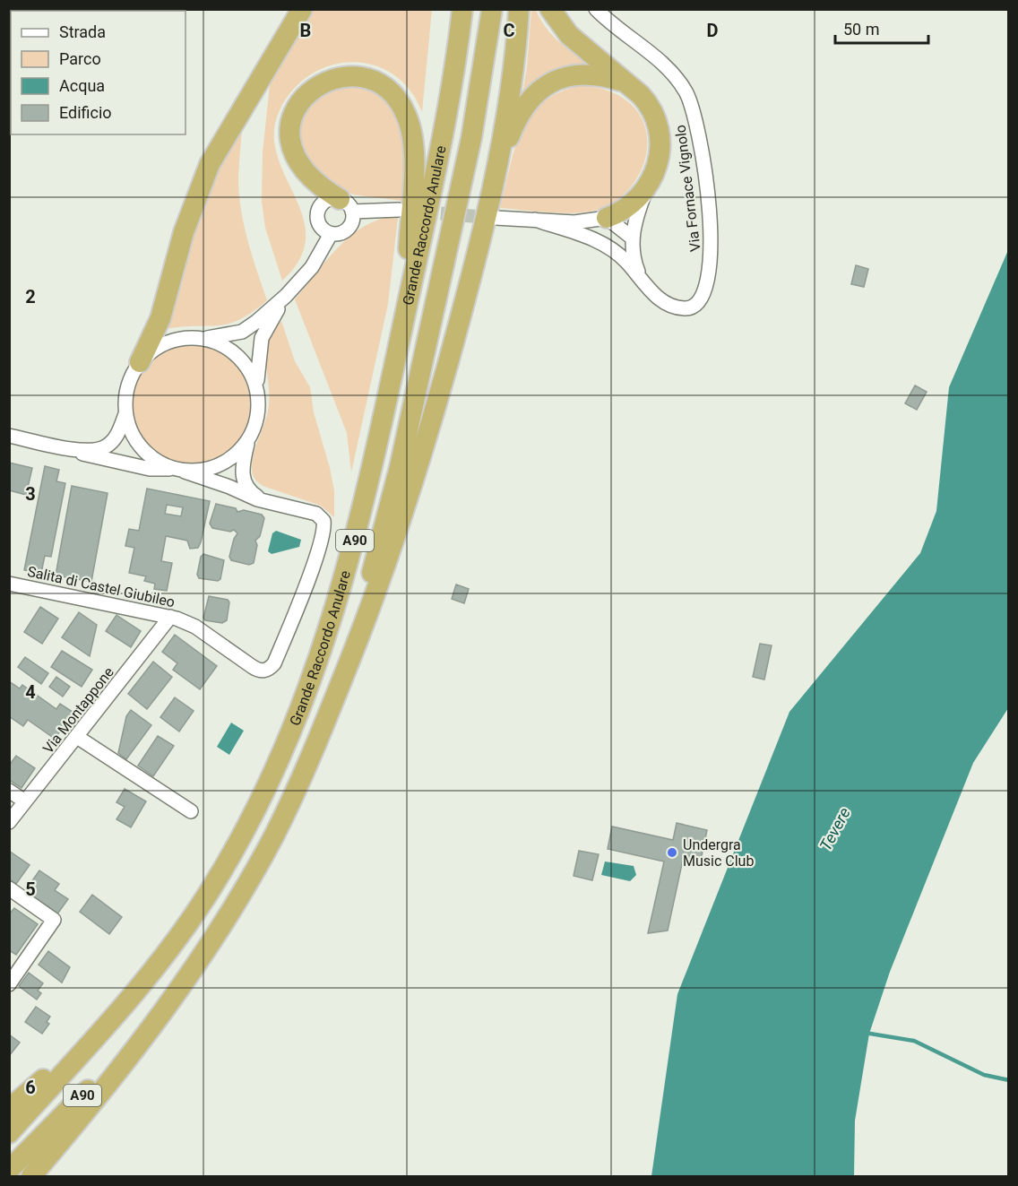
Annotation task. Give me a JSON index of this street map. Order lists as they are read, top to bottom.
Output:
{
  "streets": {
    "highway": ["Grande Raccordo Anulare", "A90"],
    "street": ["Via Fornace Vignolo", "Salita di Castel Giubileo", "Via Montappone"]
  },
  "crossings": [
    ["Salita di Castel Giubileo", "Via Montappone"]
  ],
  "water": ["Tevere"],
  "places": ["Undergra Music Club"],
  "legend": [
    "Strada",
    "Parco",
    "Acqua",
    "Edificio"
  ],
  "scale_bar": "50 m",
  "grid": {
    "columns": ["B", "C", "D"],
    "rows": [
      "2",
      "3",
      "4",
      "5",
      "6"
    ]
  }
}
